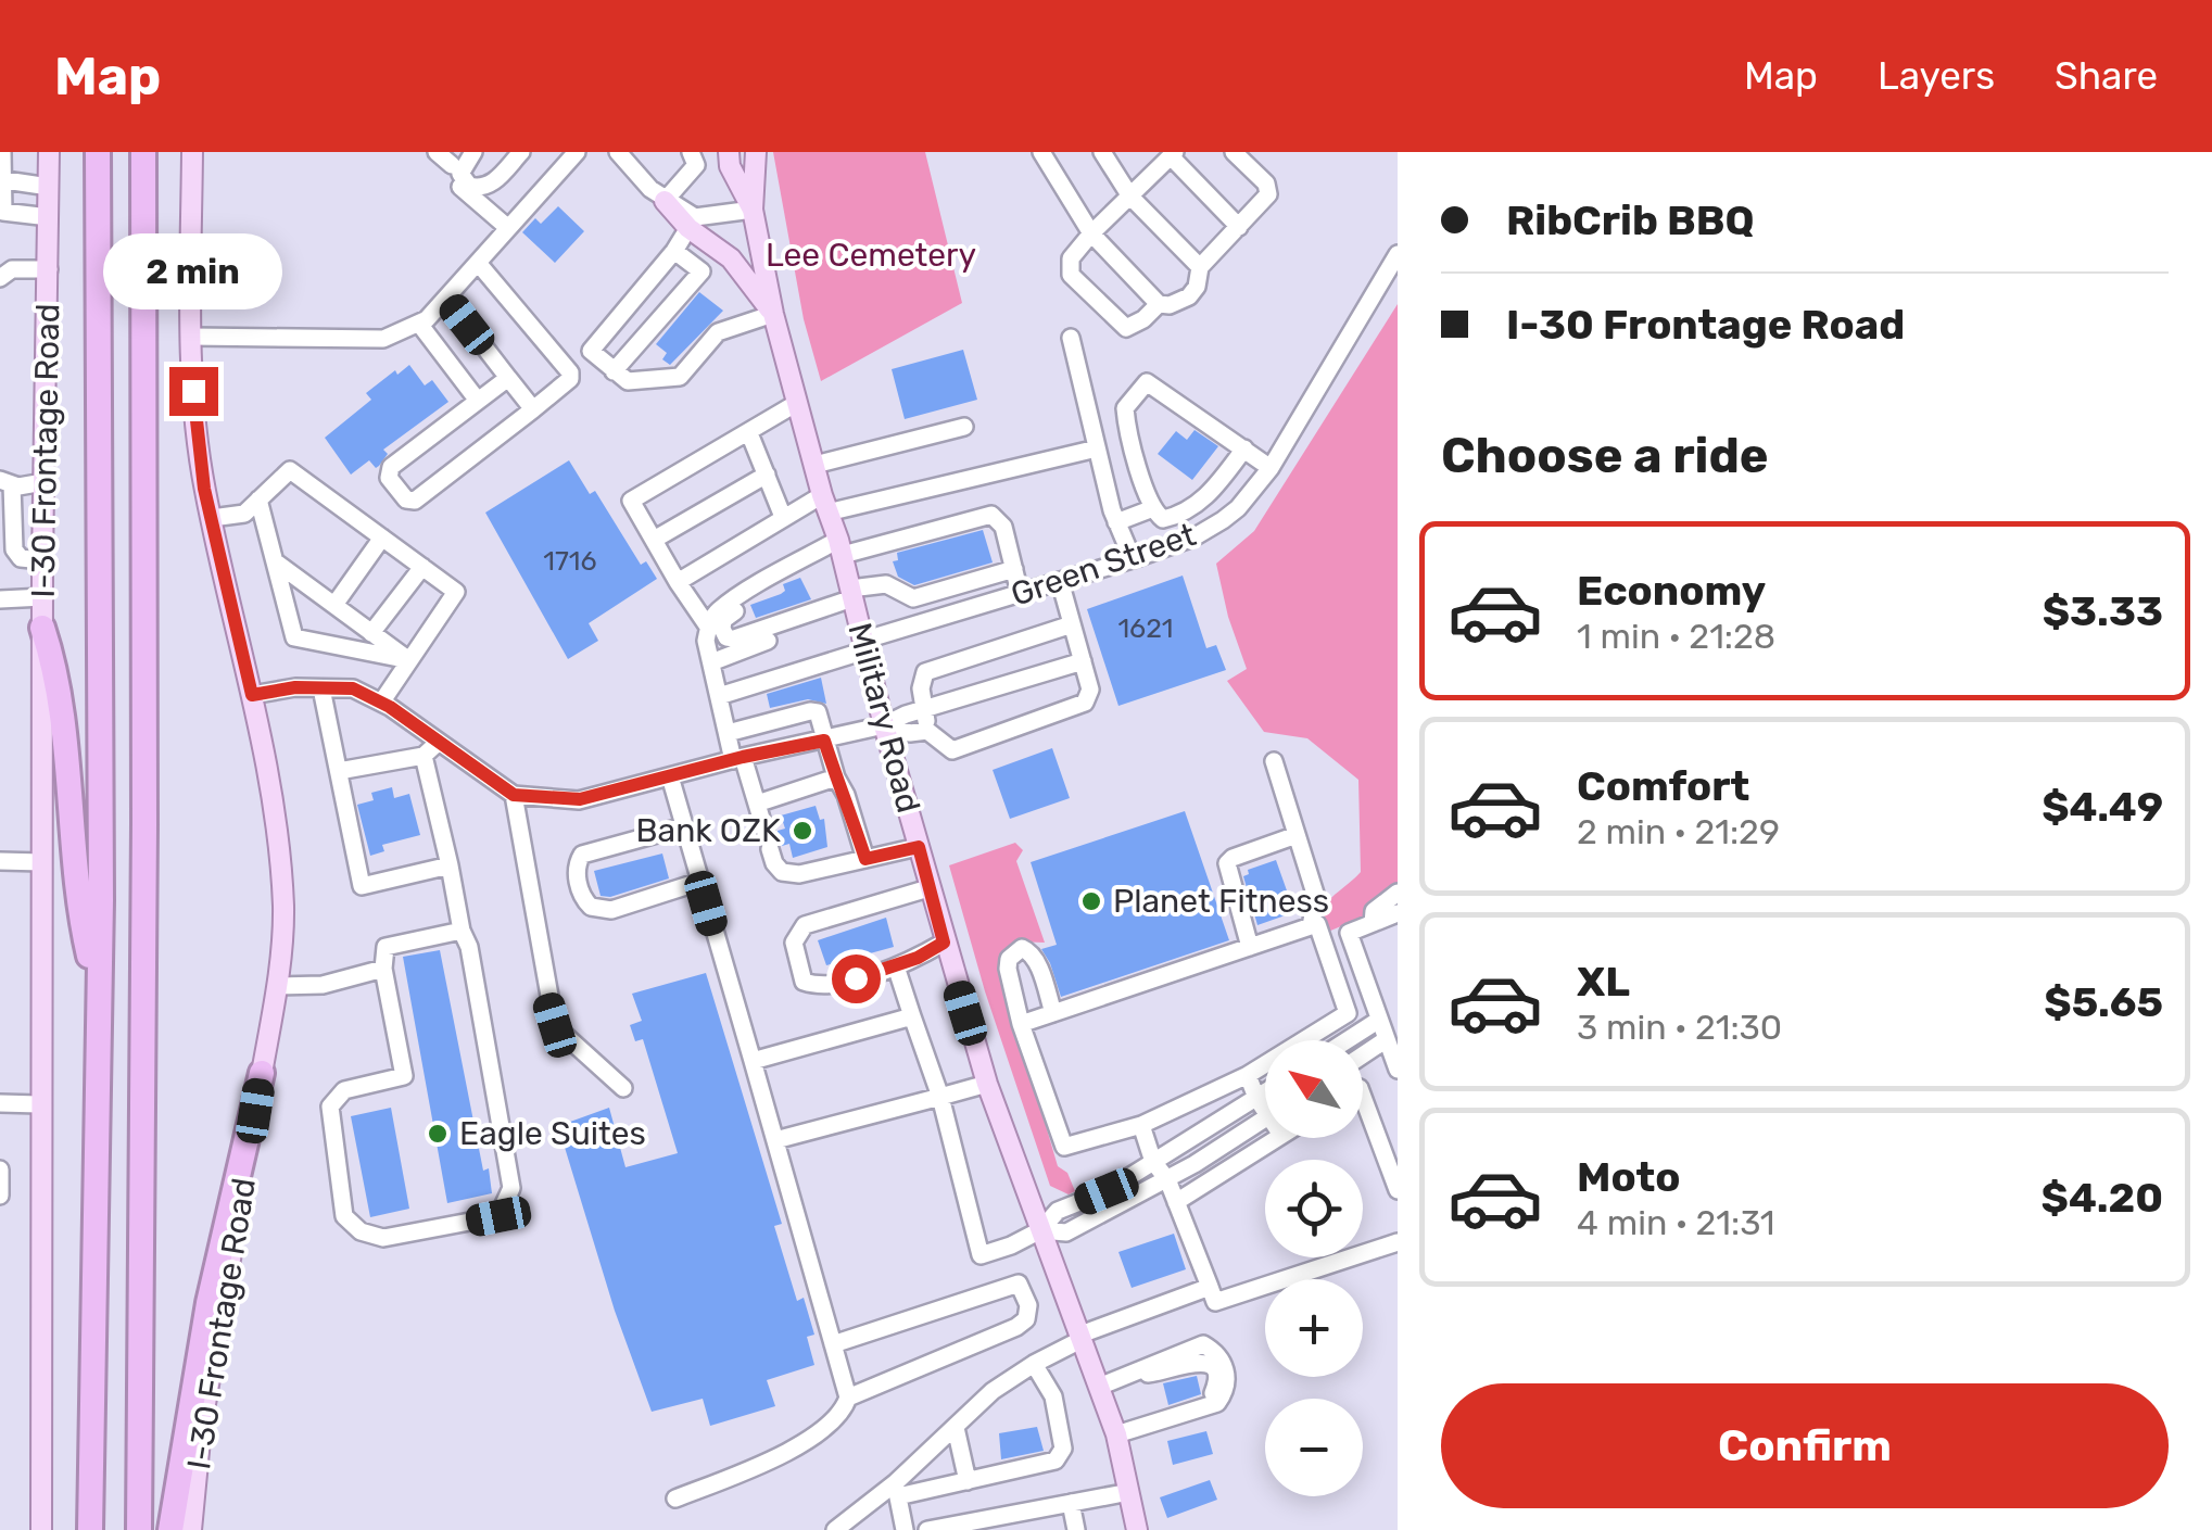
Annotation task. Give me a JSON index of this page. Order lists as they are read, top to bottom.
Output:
{
  "streets": {
    "main road": ["I-30 Frontage Road", "Military Road"],
    "street": ["Green Street"]
  },
  "crossings": [
    ["Green Street", "Military Road"]
  ],
  "parks": ["Lee Cemetery"],
  "places": ["Bank OZK", "Planet Fitness", "Eagle Suites"],
  "house_numbers": ["1716", "1621"],
  "north": "top left",
  "page": {
    "header": "Map",
    "nav": ["Map", "Layers", "Share"],
    "banner": ["RibCrib BBQ", "I-30 Frontage Road"],
    "bubble": "2 min",
    "heading": "Choose a ride",
    "list": [
      {
        "name": "Economy",
        "note": "1 min · 21:28",
        "value": "$3.33"
      },
      {
        "name": "Comfort",
        "note": "2 min · 21:29",
        "value": "$4.49"
      },
      {
        "name": "XL",
        "note": "3 min · 21:30",
        "value": "$5.65"
      },
      {
        "name": "Moto",
        "note": "4 min · 21:31",
        "value": "$4.20"
      }
    ],
    "map_buttons": ["+", "−"],
    "buttons": "Confirm"
  }
}
